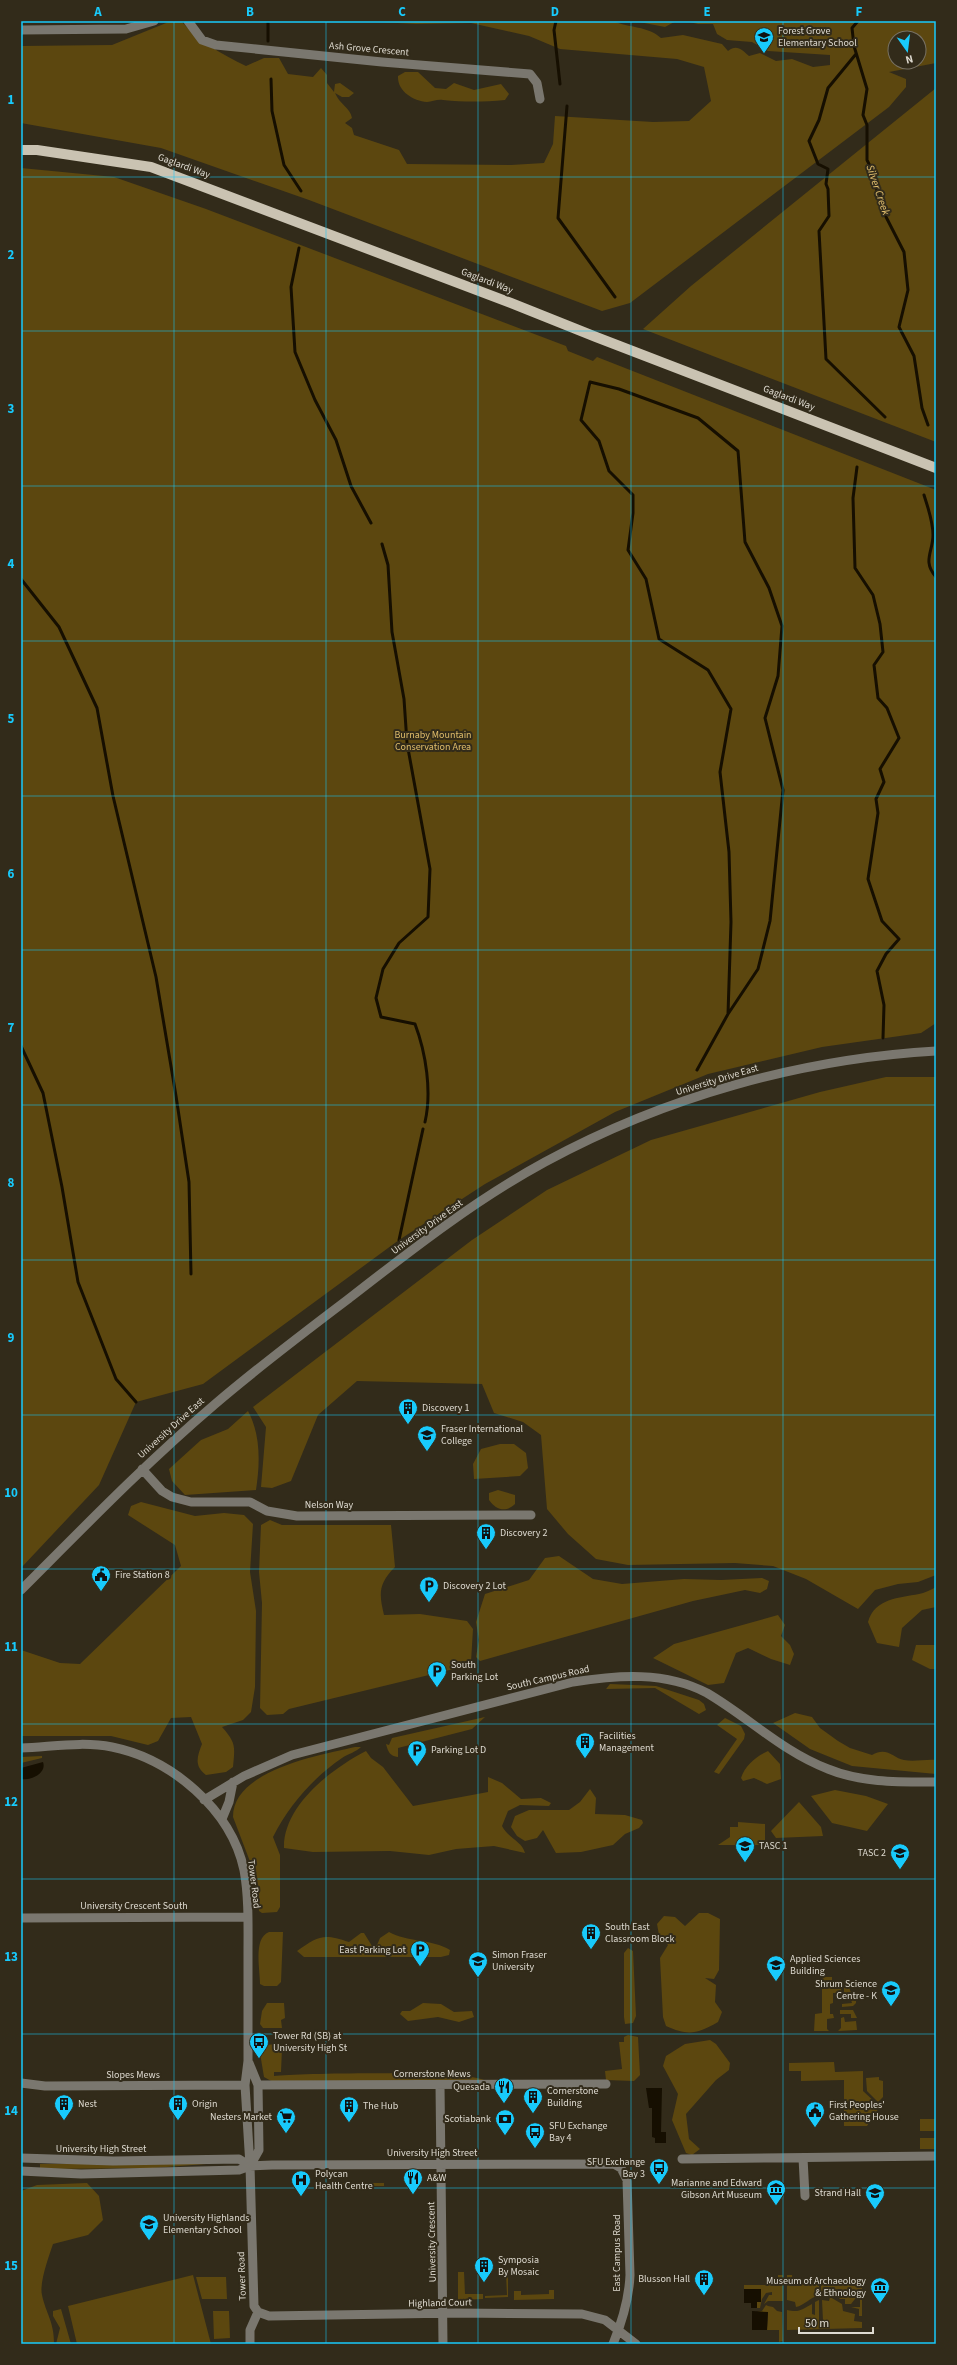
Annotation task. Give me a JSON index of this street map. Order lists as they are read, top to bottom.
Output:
{
  "streets": {
    "main road": ["Gaglardi Way"],
    "street": [
      "Ash Grove Crescent",
      "University Drive East",
      "Nelson Way",
      "South Campus Road",
      "Tower Road",
      "University Crescent South",
      "Cornerstone Mews",
      "Slopes Mews",
      "University High Street",
      "University Crescent",
      "East Campus Road",
      "Highland Court"
    ]
  },
  "crossings": [
    ["University Drive East", "Nelson Way"],
    ["South Campus Road", "Tower Road"],
    ["Tower Road", "University Crescent South"],
    ["Tower Road", "Cornerstone Mews"],
    ["Tower Road", "Slopes Mews"],
    ["Tower Road", "University High Street"],
    ["Tower Road", "Highland Court"],
    ["Cornerstone Mews", "University Crescent"],
    ["University High Street", "University Crescent"],
    ["University High Street", "East Campus Road"],
    ["University Crescent", "Highland Court"],
    ["East Campus Road", "Highland Court"]
  ],
  "water": ["Silver Creek"],
  "parks": ["Burnaby Mountain Conservation Area"],
  "places": {
    "school or university": [
      "Forest Grove Elementary School",
      "Fraser International College",
      "TASC 1",
      "TASC 2",
      "Simon Fraser University",
      "Applied Sciences Building",
      "Shrum Science Centre - K",
      "Strand Hall",
      "University Highlands Elementary School"
    ],
    "building": [
      "Discovery 1",
      "Discovery 2",
      "Facilities Management",
      "South East Classroom Block",
      "Cornerstone Building",
      "Nest",
      "Origin",
      "The Hub",
      "Symposia By Mosaic",
      "Blusson Hall"
    ],
    "public building": ["Fire Station 8", "First Peoples' Gathering House"],
    "parking": [
      "Discovery 2 Lot",
      "South Parking Lot",
      "Parking Lot D",
      "East Parking Lot"
    ],
    "bus stop": ["Tower Rd (SB) at University High St", "SFU Exchange Bay 4", "SFU Exchange Bay 3"],
    "restaurant": ["Quesada", "A&W"],
    "supermarket": ["Nesters Market"],
    "bank": ["Scotiabank"],
    "hospital": ["Polycan Health Centre"],
    "museum": ["Marianne and Edward Gibson Art Museum", "Museum of Archaeology & Ethnology"]
  },
  "scale_bar": "50 m",
  "north": "bottom",
  "grid": {
    "columns": [
      "A",
      "B",
      "C",
      "D",
      "E",
      "F"
    ],
    "rows": [
      "1",
      "2",
      "3",
      "4",
      "5",
      "6",
      "7",
      "8",
      "9",
      "10",
      "11",
      "12",
      "13",
      "14",
      "15"
    ]
  }
}
